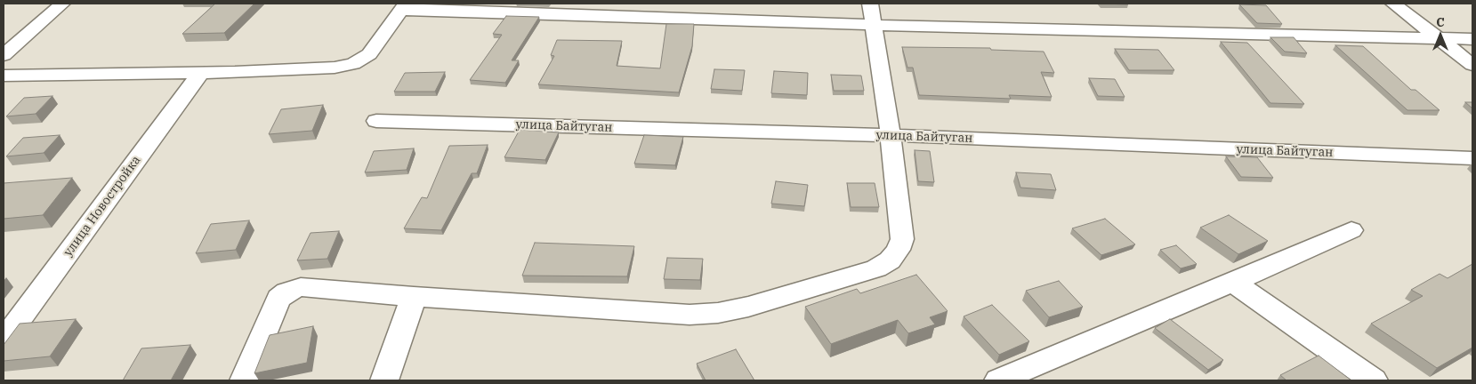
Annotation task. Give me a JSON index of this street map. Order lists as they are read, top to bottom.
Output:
{
  "streets": {
    "street": ["улица Байтуган", "улица Новостройка"]
  },
  "north": "top"
}
